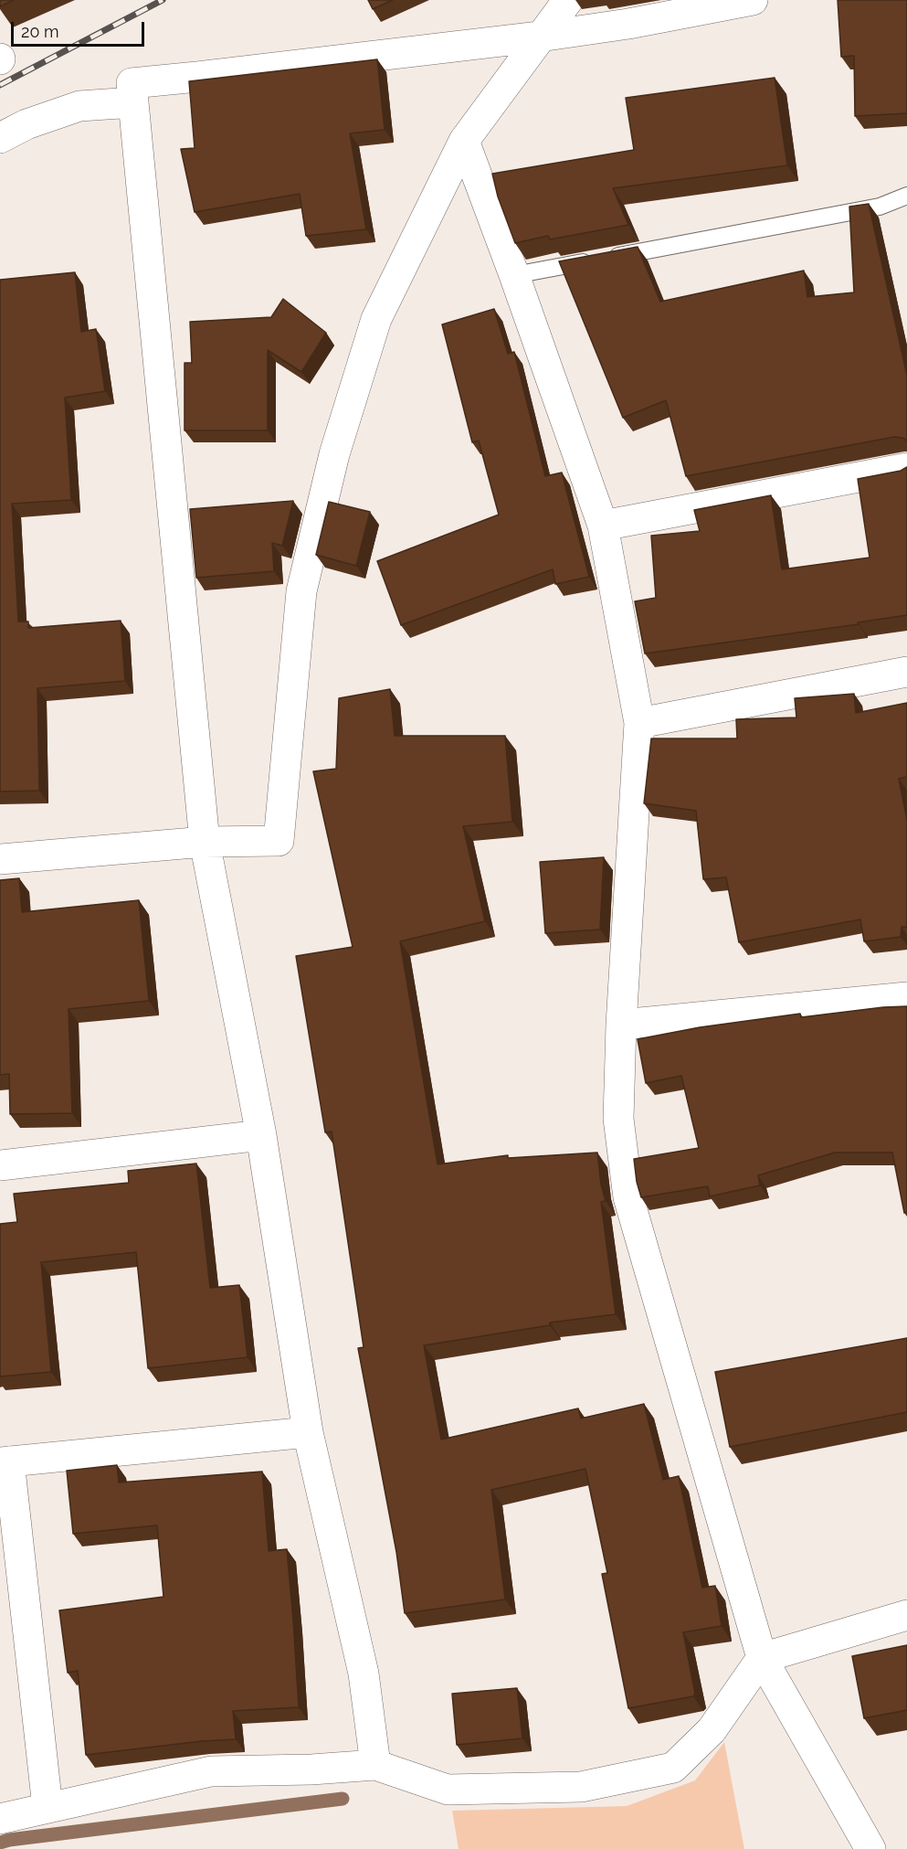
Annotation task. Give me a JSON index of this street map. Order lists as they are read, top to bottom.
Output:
{
  "scale_bar": "20 m"
}
